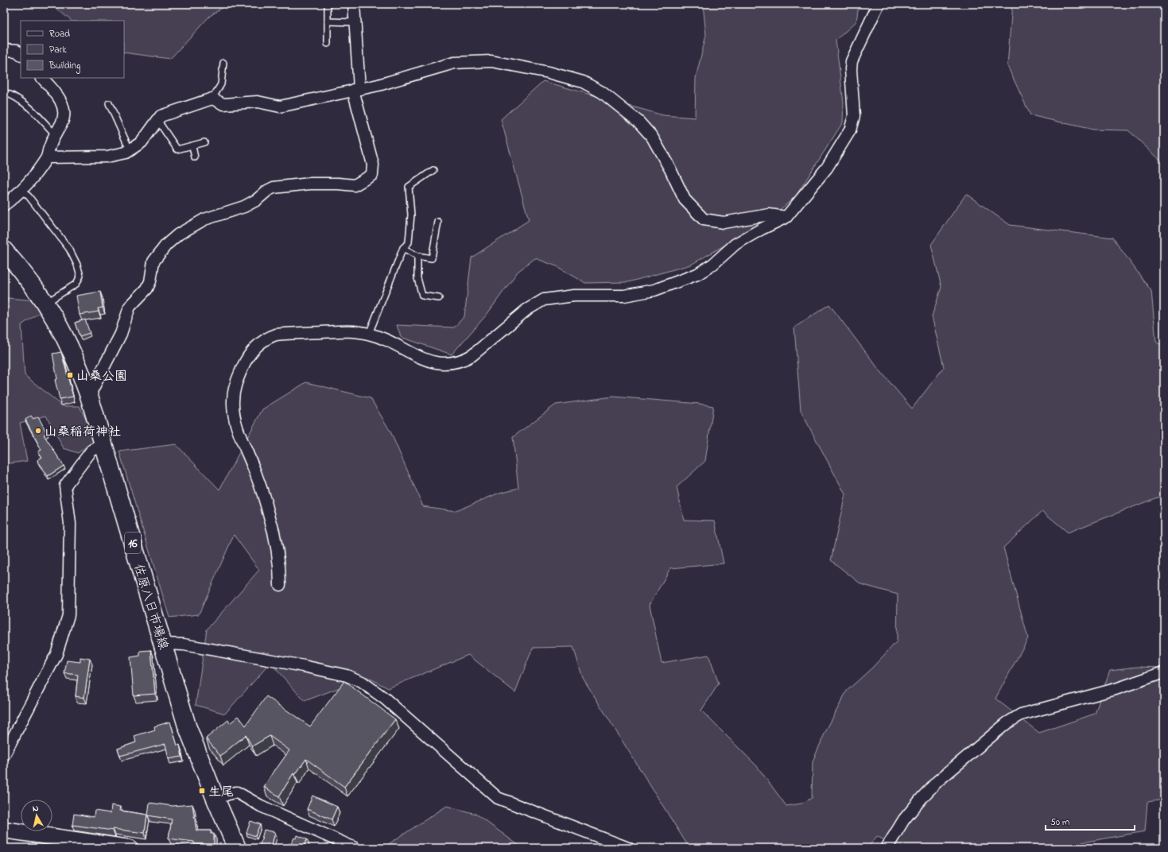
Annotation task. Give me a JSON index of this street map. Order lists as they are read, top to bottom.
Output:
{
  "streets": {
    "main road": ["16", "佐原八日市場線"]
  },
  "places": {
    "transit": ["山桑公園", "生尾"],
    "other": ["山桑稲荷神社"]
  },
  "legend": ["Road", "Park", "Building"],
  "scale_bar": "50 m",
  "north": "top"
}
